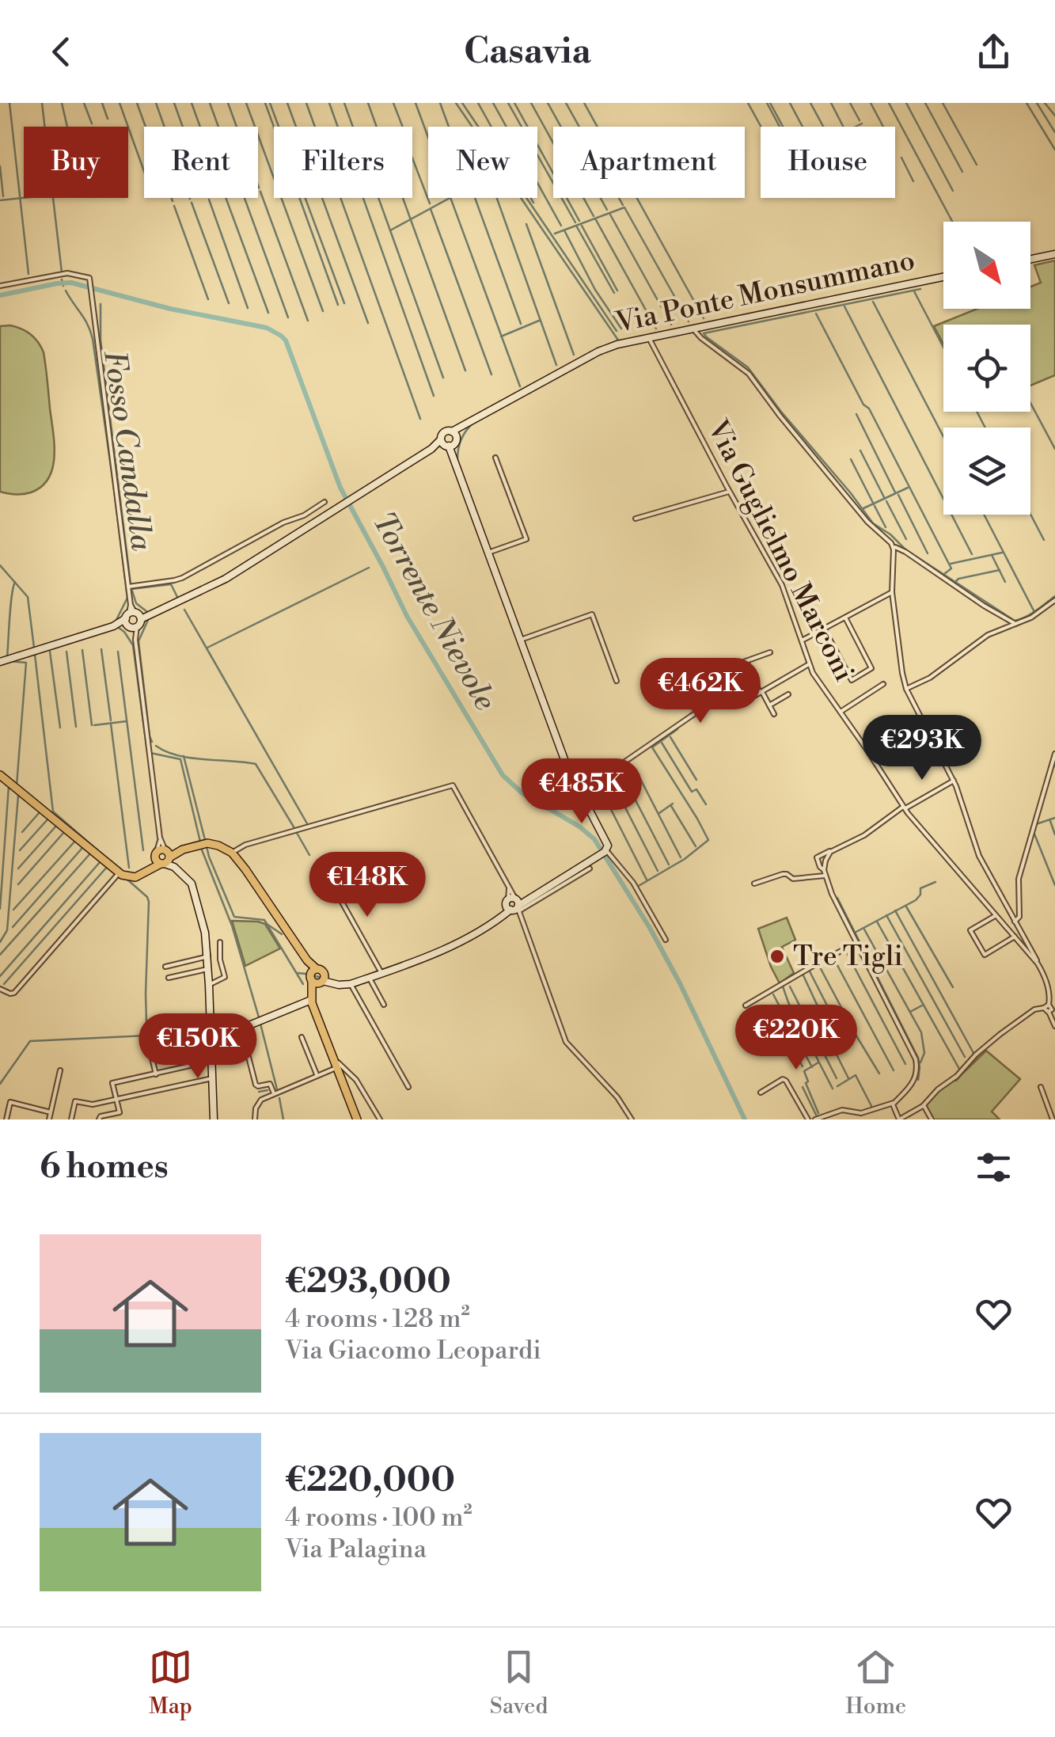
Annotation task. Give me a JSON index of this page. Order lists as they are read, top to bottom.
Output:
{
  "streets": {
    "street": ["Via Ponte Monsummano", "Via Guglielmo Marconi"]
  },
  "crossings": [
    ["Via Ponte Monsummano", "Via Guglielmo Marconi"]
  ],
  "water": ["Fosso Candalla", "Torrente Nievole"],
  "places": ["Tre Tigli"],
  "north": "bottom right",
  "page": {
    "header": "Casavia",
    "chip": [
      "Buy",
      "Rent",
      "Filters",
      "New",
      "Apartment",
      "House"
    ],
    "price": [
      "€462K",
      "€293K",
      "€485K",
      "€148K",
      "€220K",
      "€150K"
    ],
    "heading": "6 homes",
    "list": [
      {
        "name": "€293,000",
        "note": "4 rooms · 128 m² · Via Giacomo Leopardi"
      },
      {
        "name": "€220,000",
        "note": "4 rooms · 100 m² · Via Palagina"
      }
    ],
    "tabs": ["Map", "Saved", "Home"]
  }
}
